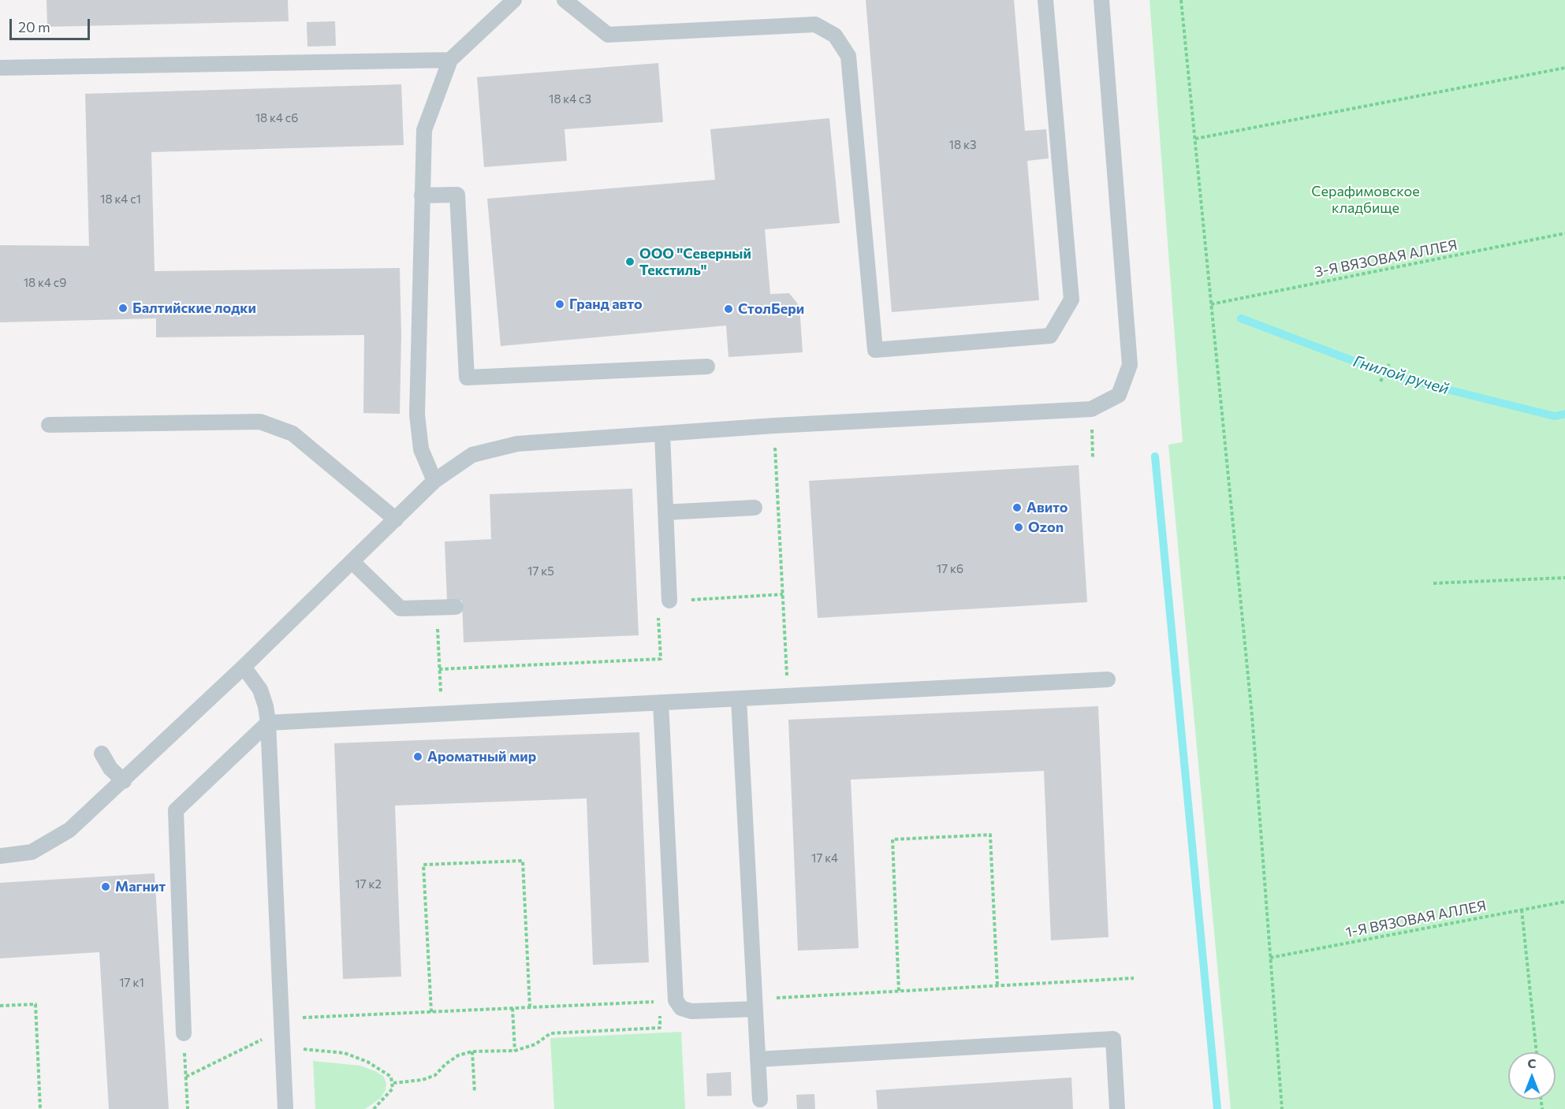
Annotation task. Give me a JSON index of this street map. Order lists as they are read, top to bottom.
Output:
{
  "streets": {
    "path": ["3-Я ВЯЗОВАЯ АЛЛЕЯ", "1-Я ВЯЗОВАЯ АЛЛЕЯ"]
  },
  "water": ["Гнилой ручей"],
  "parks": ["Серафимовское кладбище"],
  "places": [
    "ООО \"Северный Текстиль\"",
    "Гранд авто",
    "Балтийские лодки",
    "СтолБери",
    "Авито",
    "Ozon",
    "Ароматный мир",
    "Магнит"
  ],
  "house_numbers": [
    "18 к4 с3",
    "18 к4 с6",
    "18 к3",
    "18 к4 с1",
    "18 к4 с9",
    "17 к6",
    "17 к5",
    "17 к4",
    "17 к2",
    "17 к1"
  ],
  "scale_bar": "20 m",
  "north": "top"
}
